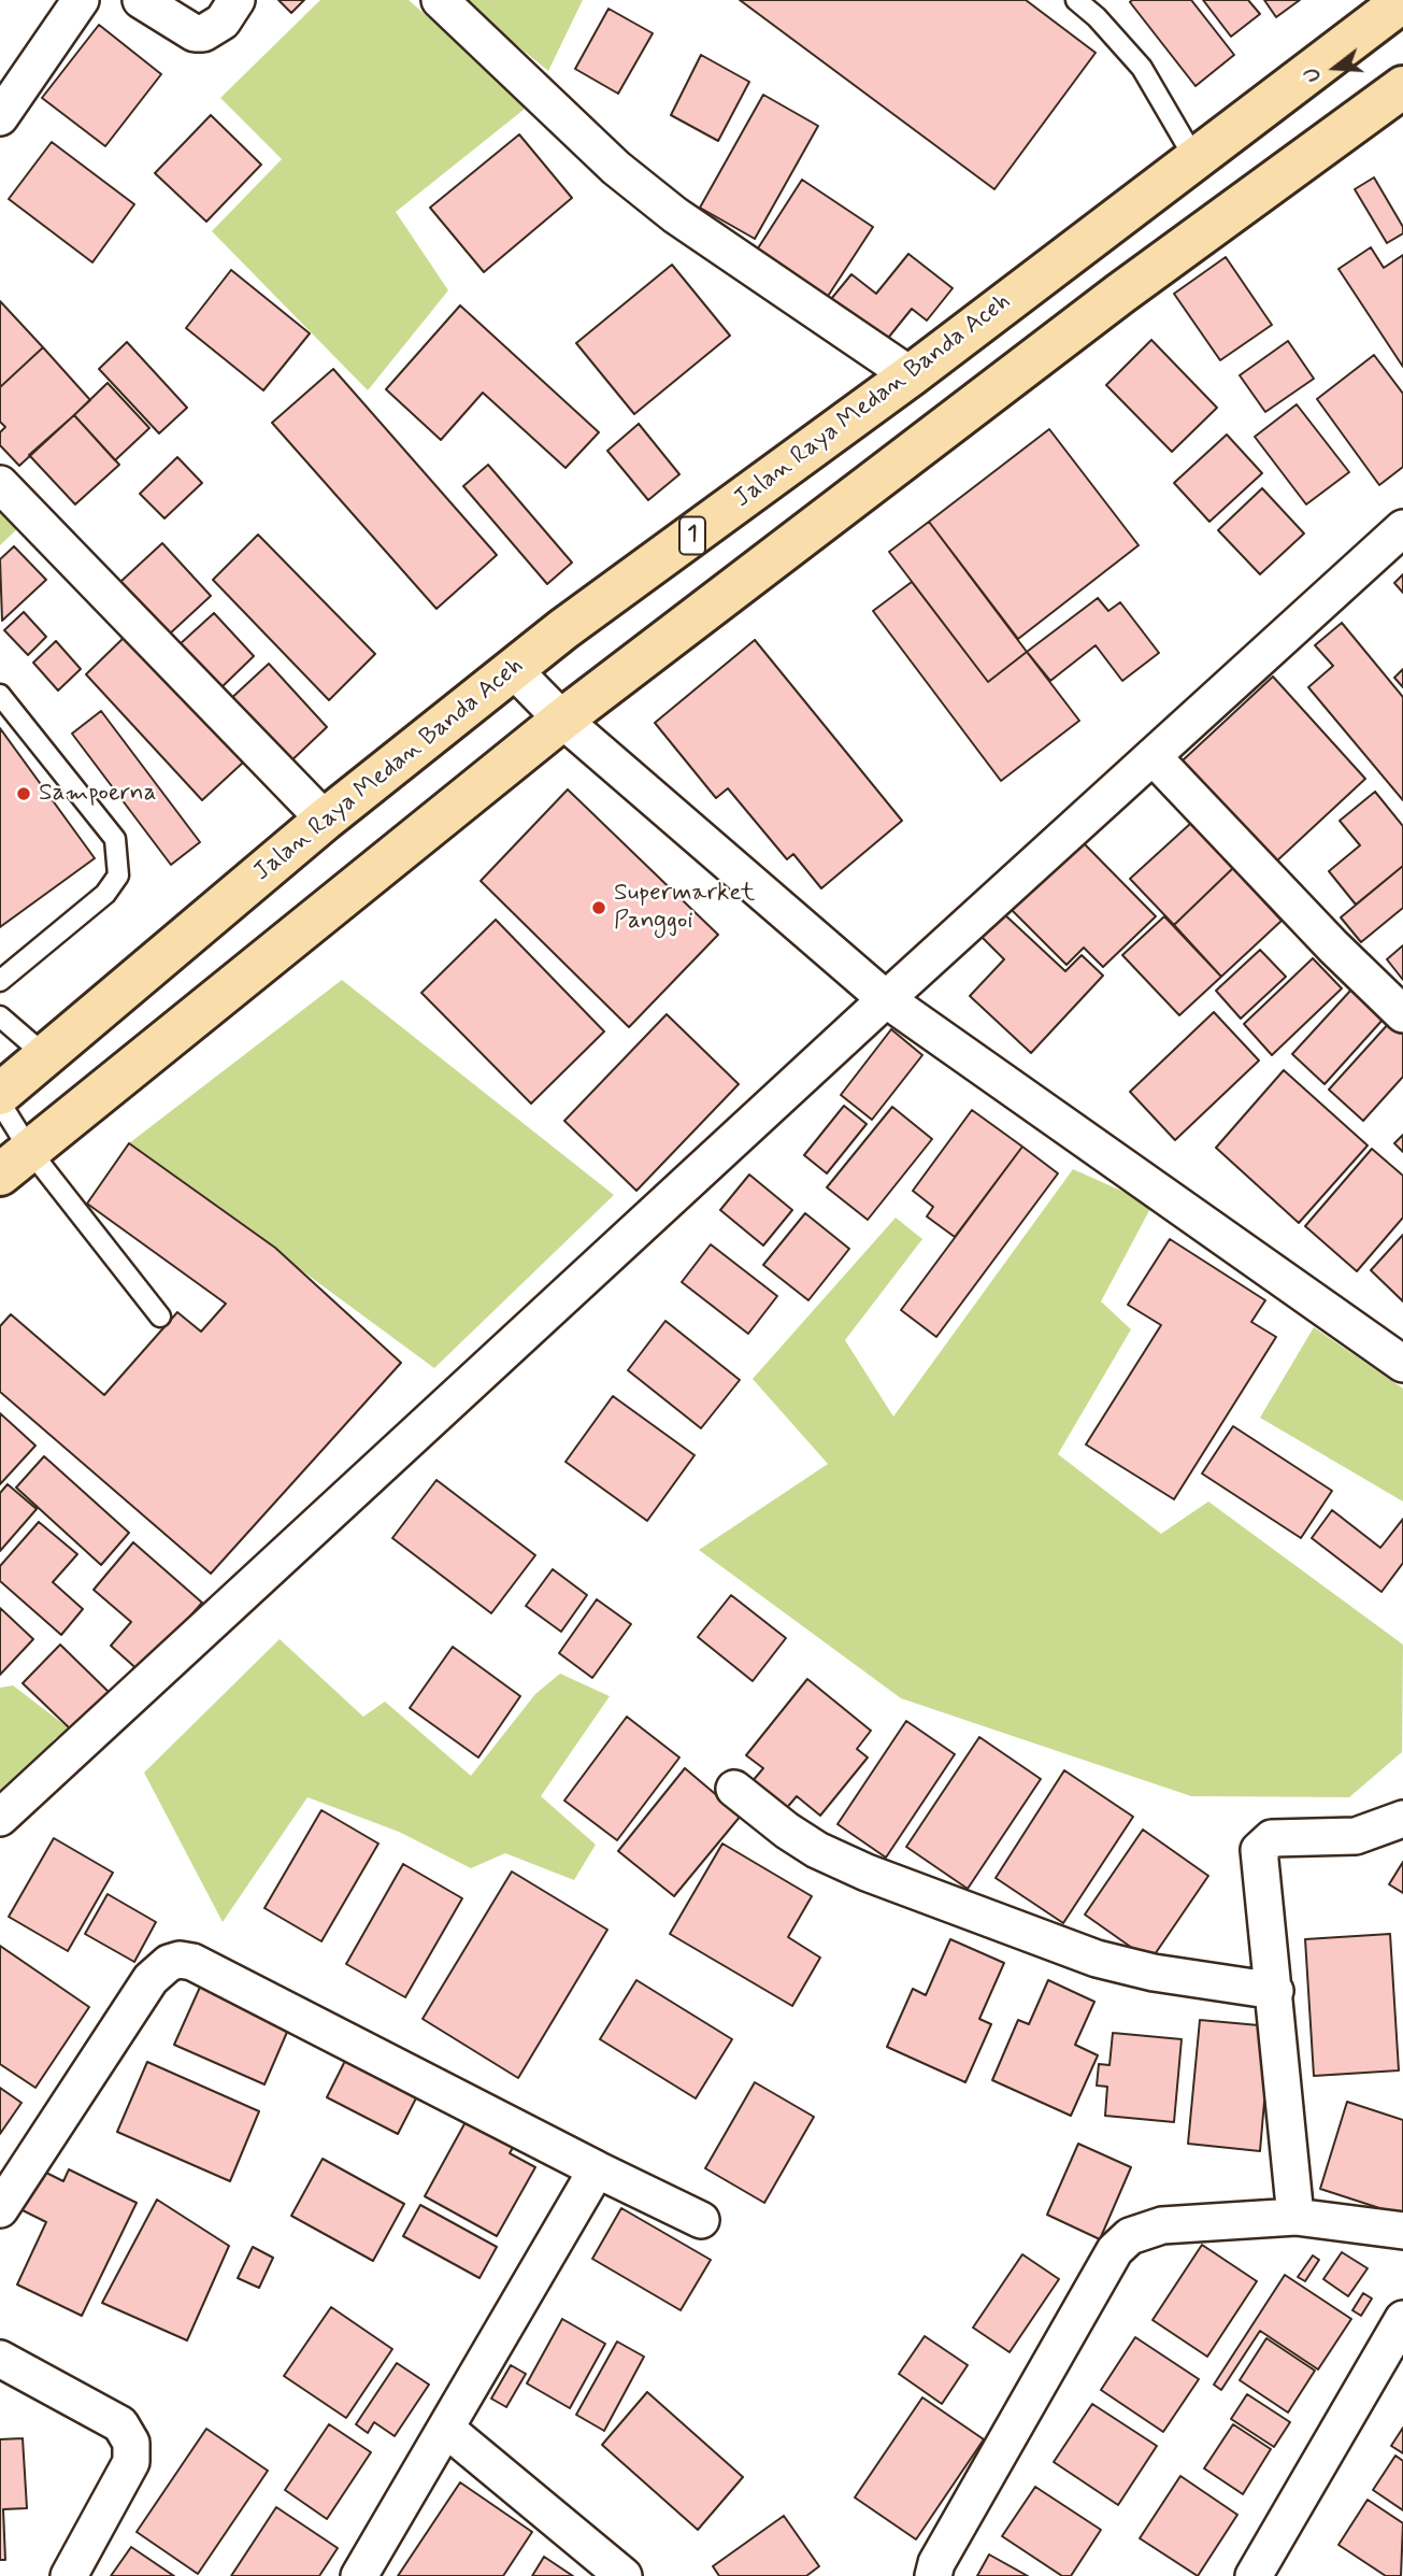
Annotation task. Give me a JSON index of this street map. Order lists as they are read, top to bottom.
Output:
{
  "streets": {
    "highway": ["Jalan Raya Medan Banda Aceh", "1"]
  },
  "places": ["Sampoerna", "Supermarket Panggoi"],
  "north": "left"
}
